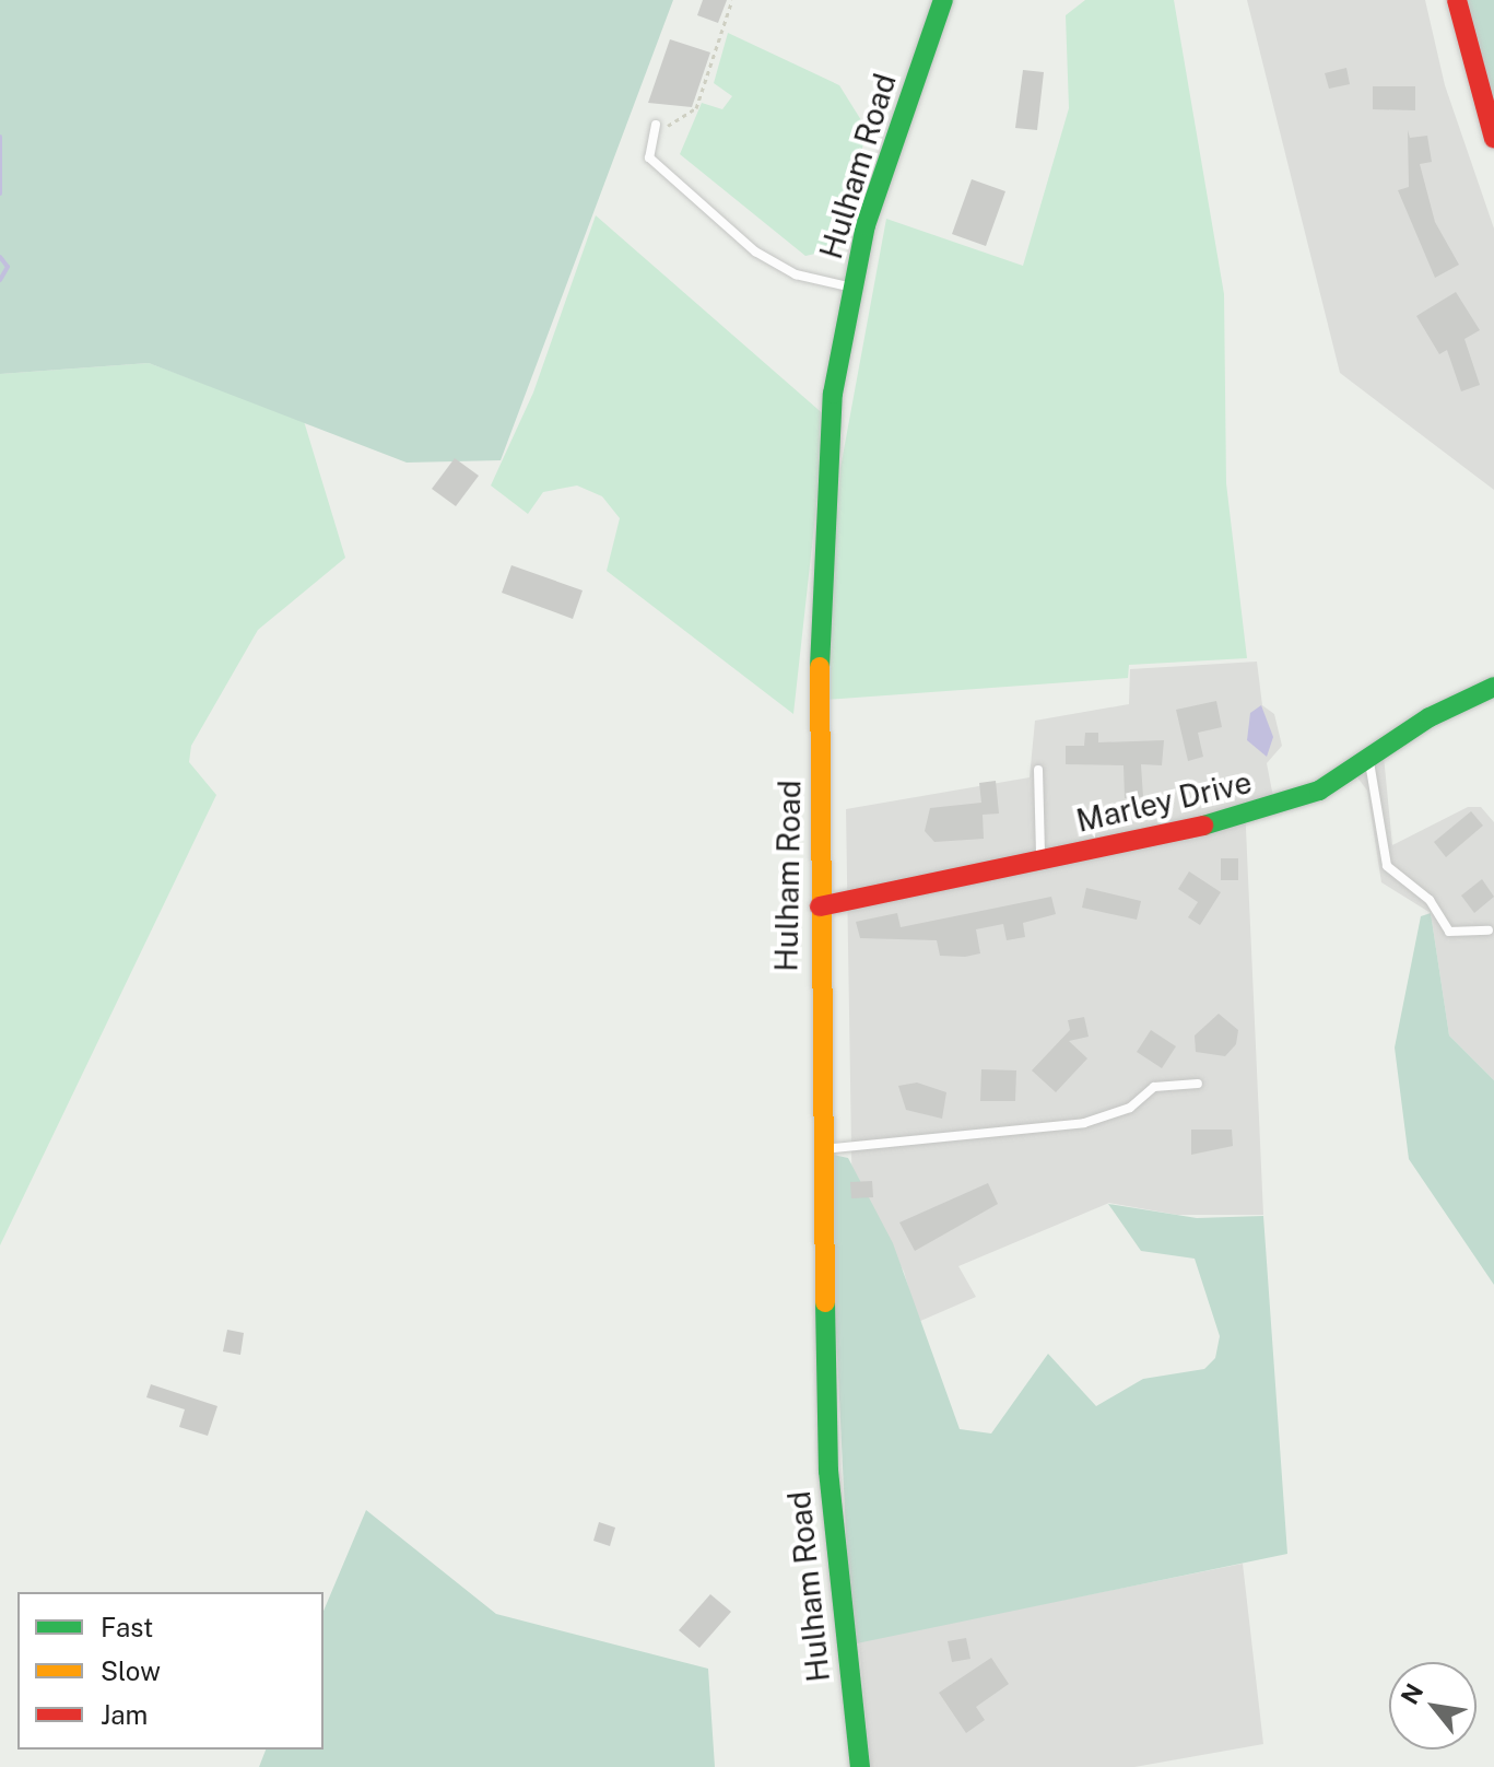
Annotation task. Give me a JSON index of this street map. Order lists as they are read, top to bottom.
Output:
{
  "streets": {
    "street": ["Hulham Road", "Marley Drive"]
  },
  "crossings": [
    ["Hulham Road", "Marley Drive"]
  ],
  "legend": ["Fast", "Slow", "Jam"],
  "north": "top left"
}
